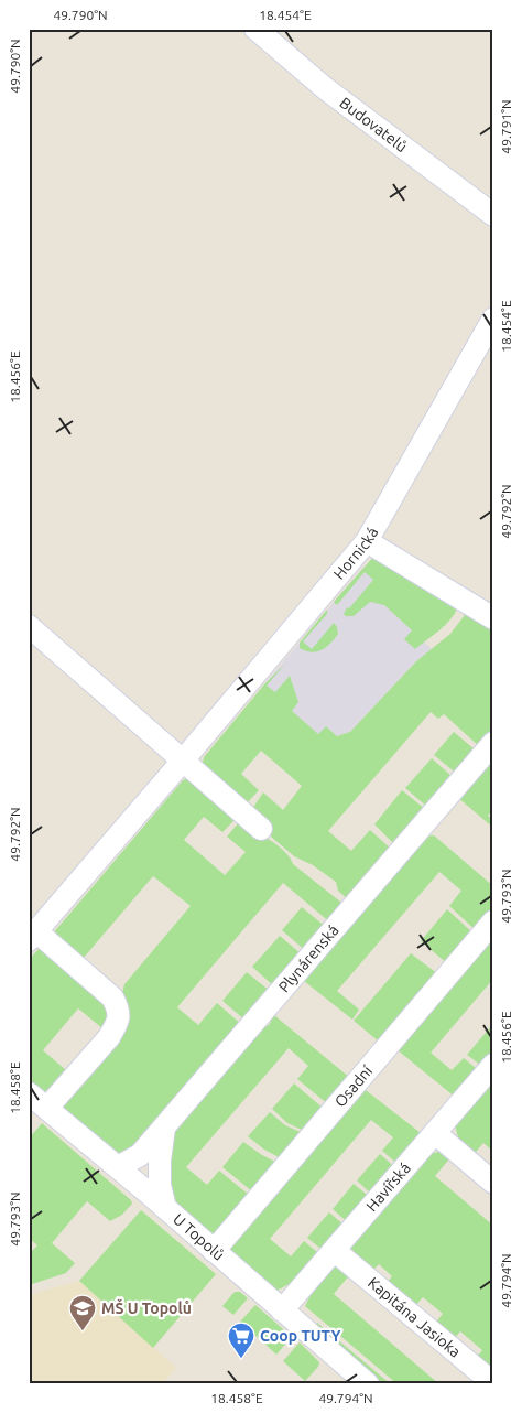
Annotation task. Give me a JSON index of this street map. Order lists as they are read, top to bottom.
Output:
{
  "streets": {
    "street": [
      "Budovatelů",
      "Hornická",
      "Plynárenská",
      "Osadní",
      "Havířská",
      "U Topolů",
      "Kapitána Jasioka"
    ]
  },
  "crossings": [
    ["Plynárenská", "U Topolů"],
    ["Osadní", "U Topolů"],
    ["Havířská", "U Topolů"],
    ["Havířská", "Kapitána Jasioka"]
  ],
  "places": {
    "school or university": ["MŠ U Topolů"],
    "supermarket": ["Coop TUTY"]
  },
  "coordinates": [
    "49.790°N",
    "18.454°E",
    "49.791°N",
    "18.456°E",
    "49.792°N",
    "49.793°N",
    "18.458°E",
    "49.794°N"
  ]
}
